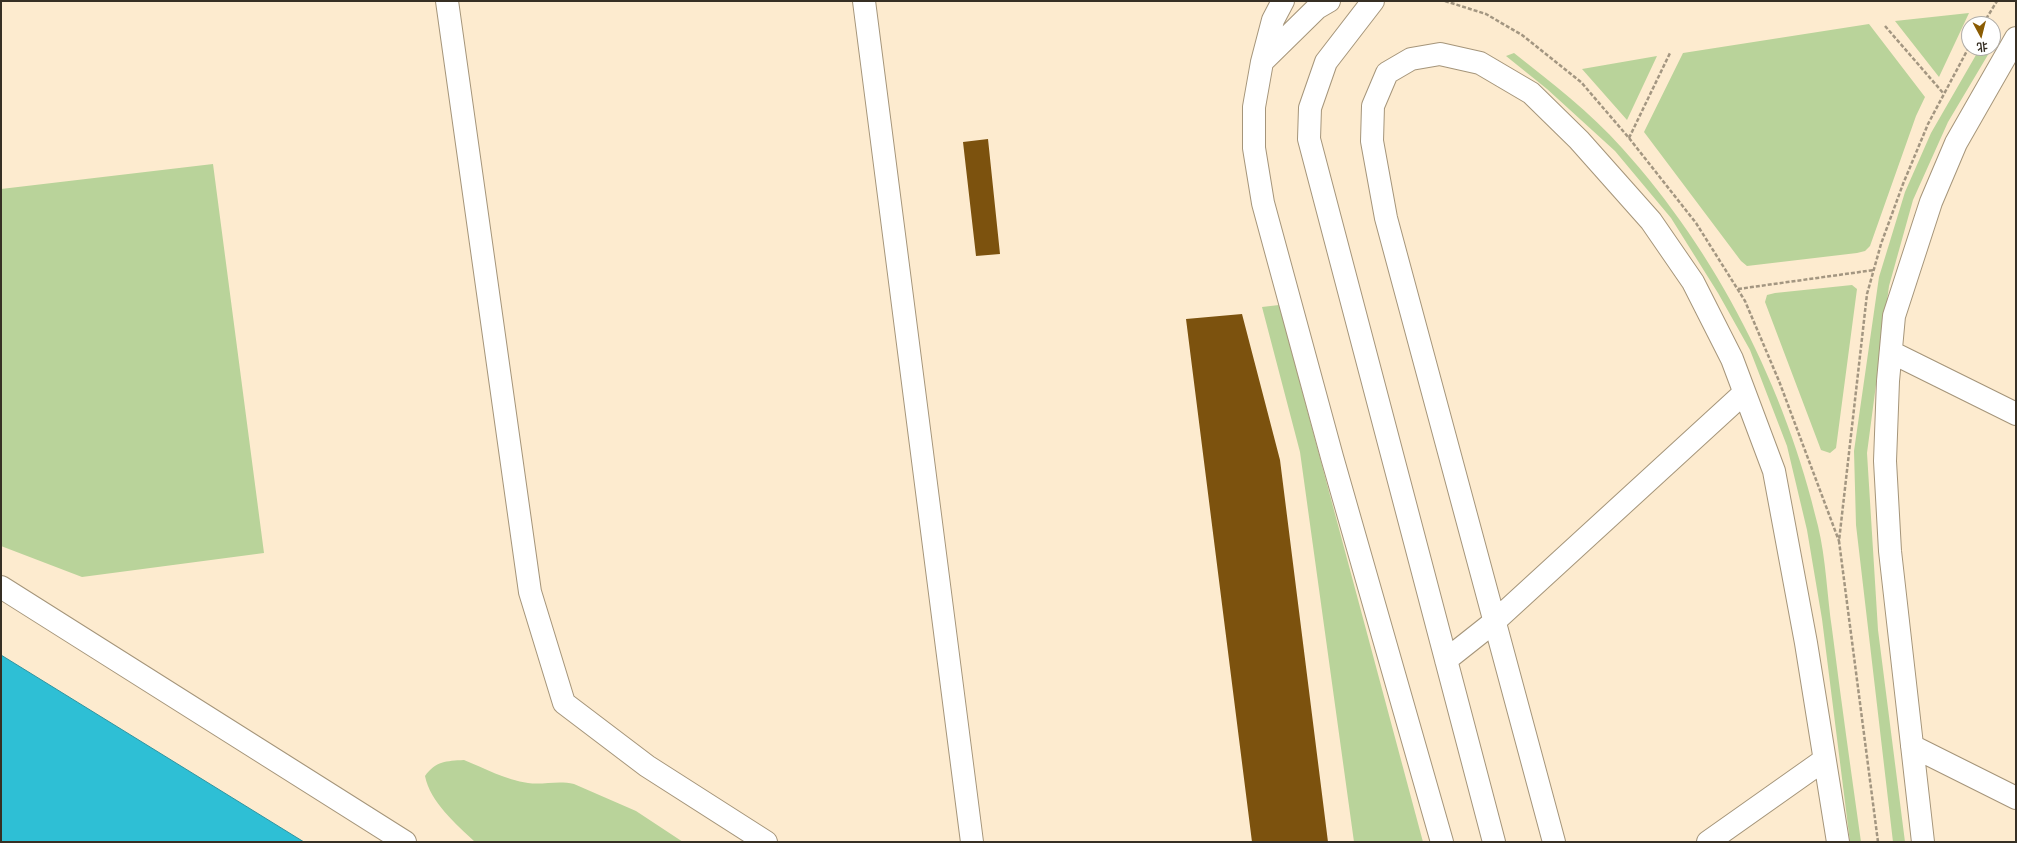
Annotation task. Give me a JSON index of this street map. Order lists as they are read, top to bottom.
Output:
{
  "north": "bottom"
}
